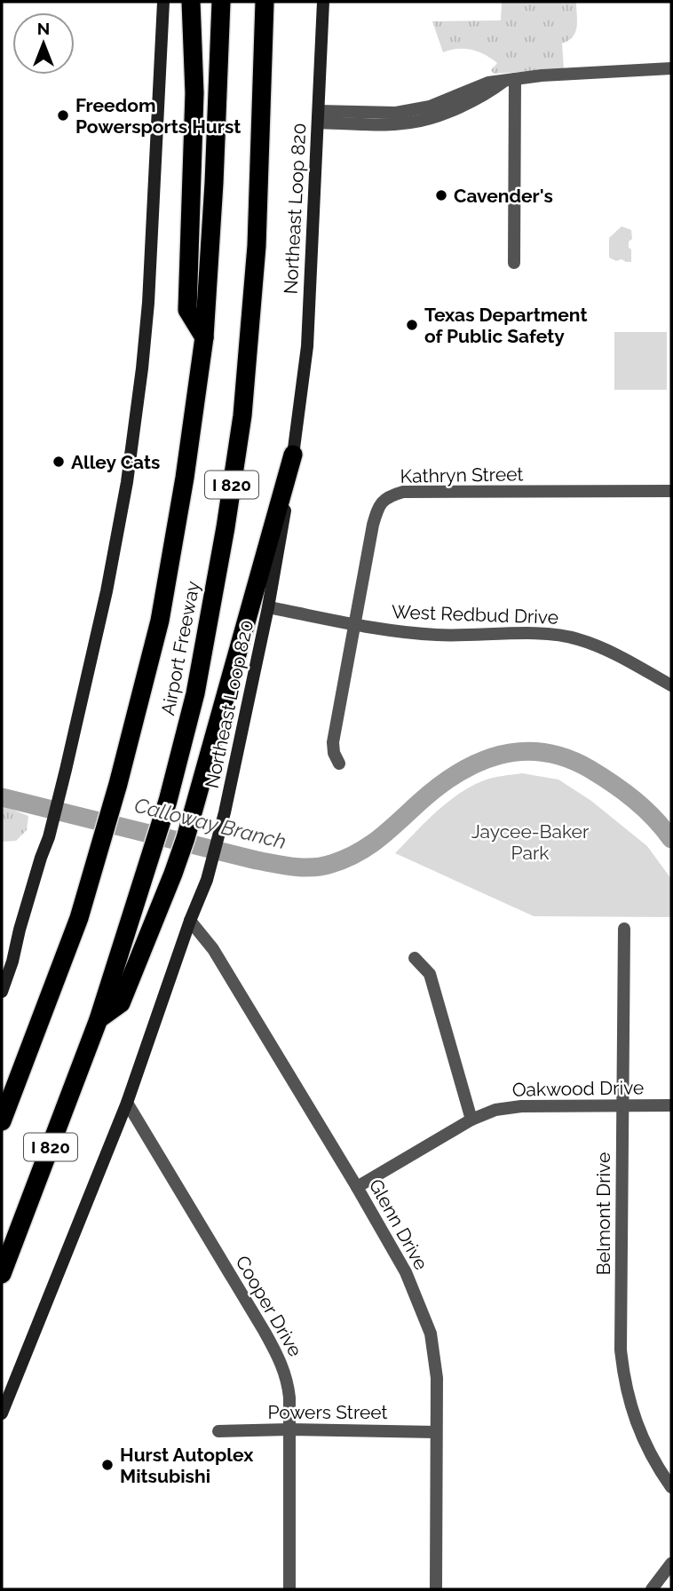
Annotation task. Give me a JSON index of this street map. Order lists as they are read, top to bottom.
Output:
{
  "streets": {
    "highway": ["I 820", "Airport Freeway"],
    "main road": ["Northeast Loop 820"],
    "street": [
      "Kathryn Street",
      "West Redbud Drive",
      "Oakwood Drive",
      "Belmont Drive",
      "Glenn Drive",
      "Cooper Drive",
      "Powers Street"
    ]
  },
  "crossings": [
    ["Northeast Loop 820", "West Redbud Drive"],
    ["Northeast Loop 820", "Glenn Drive"],
    ["Northeast Loop 820", "Cooper Drive"],
    ["Kathryn Street", "West Redbud Drive"],
    ["Oakwood Drive", "Belmont Drive"],
    ["Oakwood Drive", "Glenn Drive"],
    ["Glenn Drive", "Powers Street"],
    ["Cooper Drive", "Powers Street"]
  ],
  "water": ["Calloway Branch"],
  "parks": ["Jaycee-Baker Park"],
  "places": [
    "Freedom Powersports Hurst",
    "Cavender's",
    "Texas Department of Public Safety",
    "Alley Cats",
    "Hurst Autoplex Mitsubishi"
  ],
  "north": "top"
}
